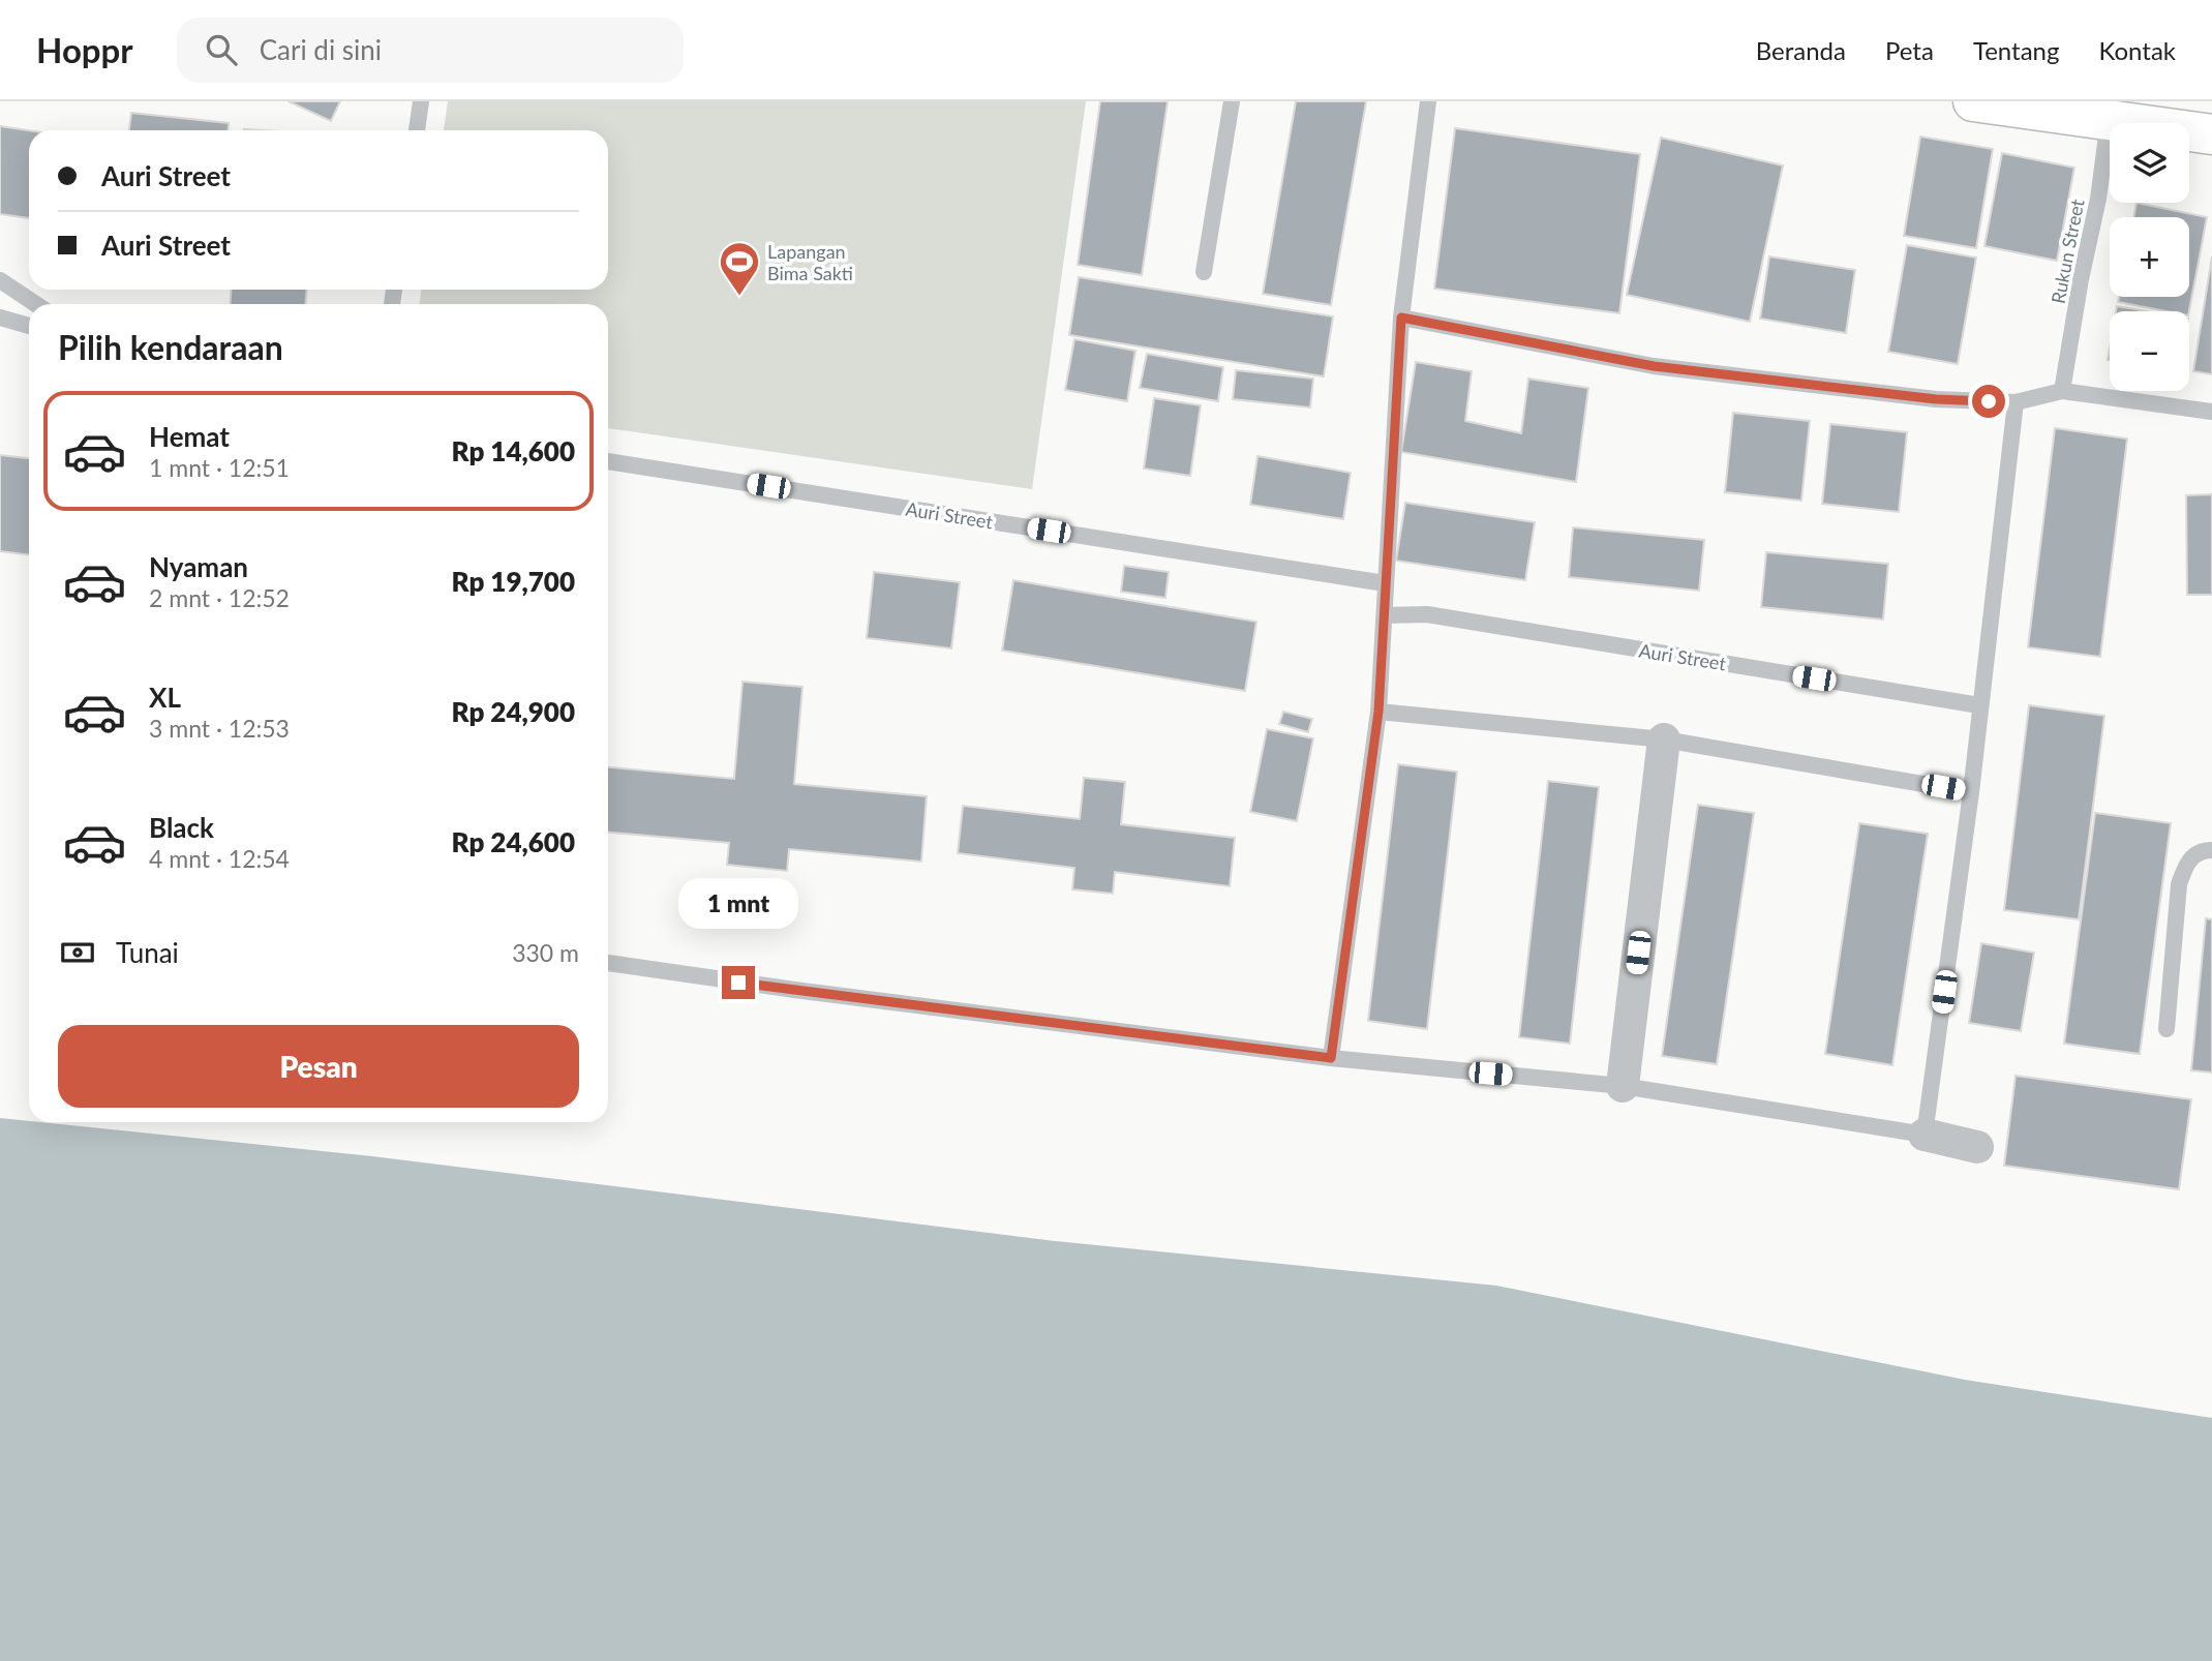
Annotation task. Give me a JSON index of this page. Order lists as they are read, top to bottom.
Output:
{
  "streets": {
    "lane": ["Rukun Street", "Auri Street"]
  },
  "places": {
    "sports": ["Lapangan Bima Sakti"]
  },
  "page": {
    "header": "Hoppr",
    "search": "Cari di sini",
    "nav": [
      "Beranda",
      "Peta",
      "Tentang",
      "Kontak"
    ],
    "map_buttons": ["+", "−"],
    "banner": ["Auri Street", "Auri Street"],
    "heading": "Pilih kendaraan",
    "list": [
      {
        "name": "Hemat",
        "note": "1 mnt · 12:51",
        "value": "Rp 14,600"
      },
      {
        "name": "Nyaman",
        "note": "2 mnt · 12:52",
        "value": "Rp 19,700"
      },
      {
        "name": "XL",
        "note": "3 mnt · 12:53",
        "value": "Rp 24,900"
      },
      {
        "name": "Black",
        "note": "4 mnt · 12:54",
        "value": "Rp 24,600"
      }
    ],
    "bubble": "1 mnt",
    "pay": ["Tunai", "330 m"],
    "buttons": "Pesan"
  }
}
